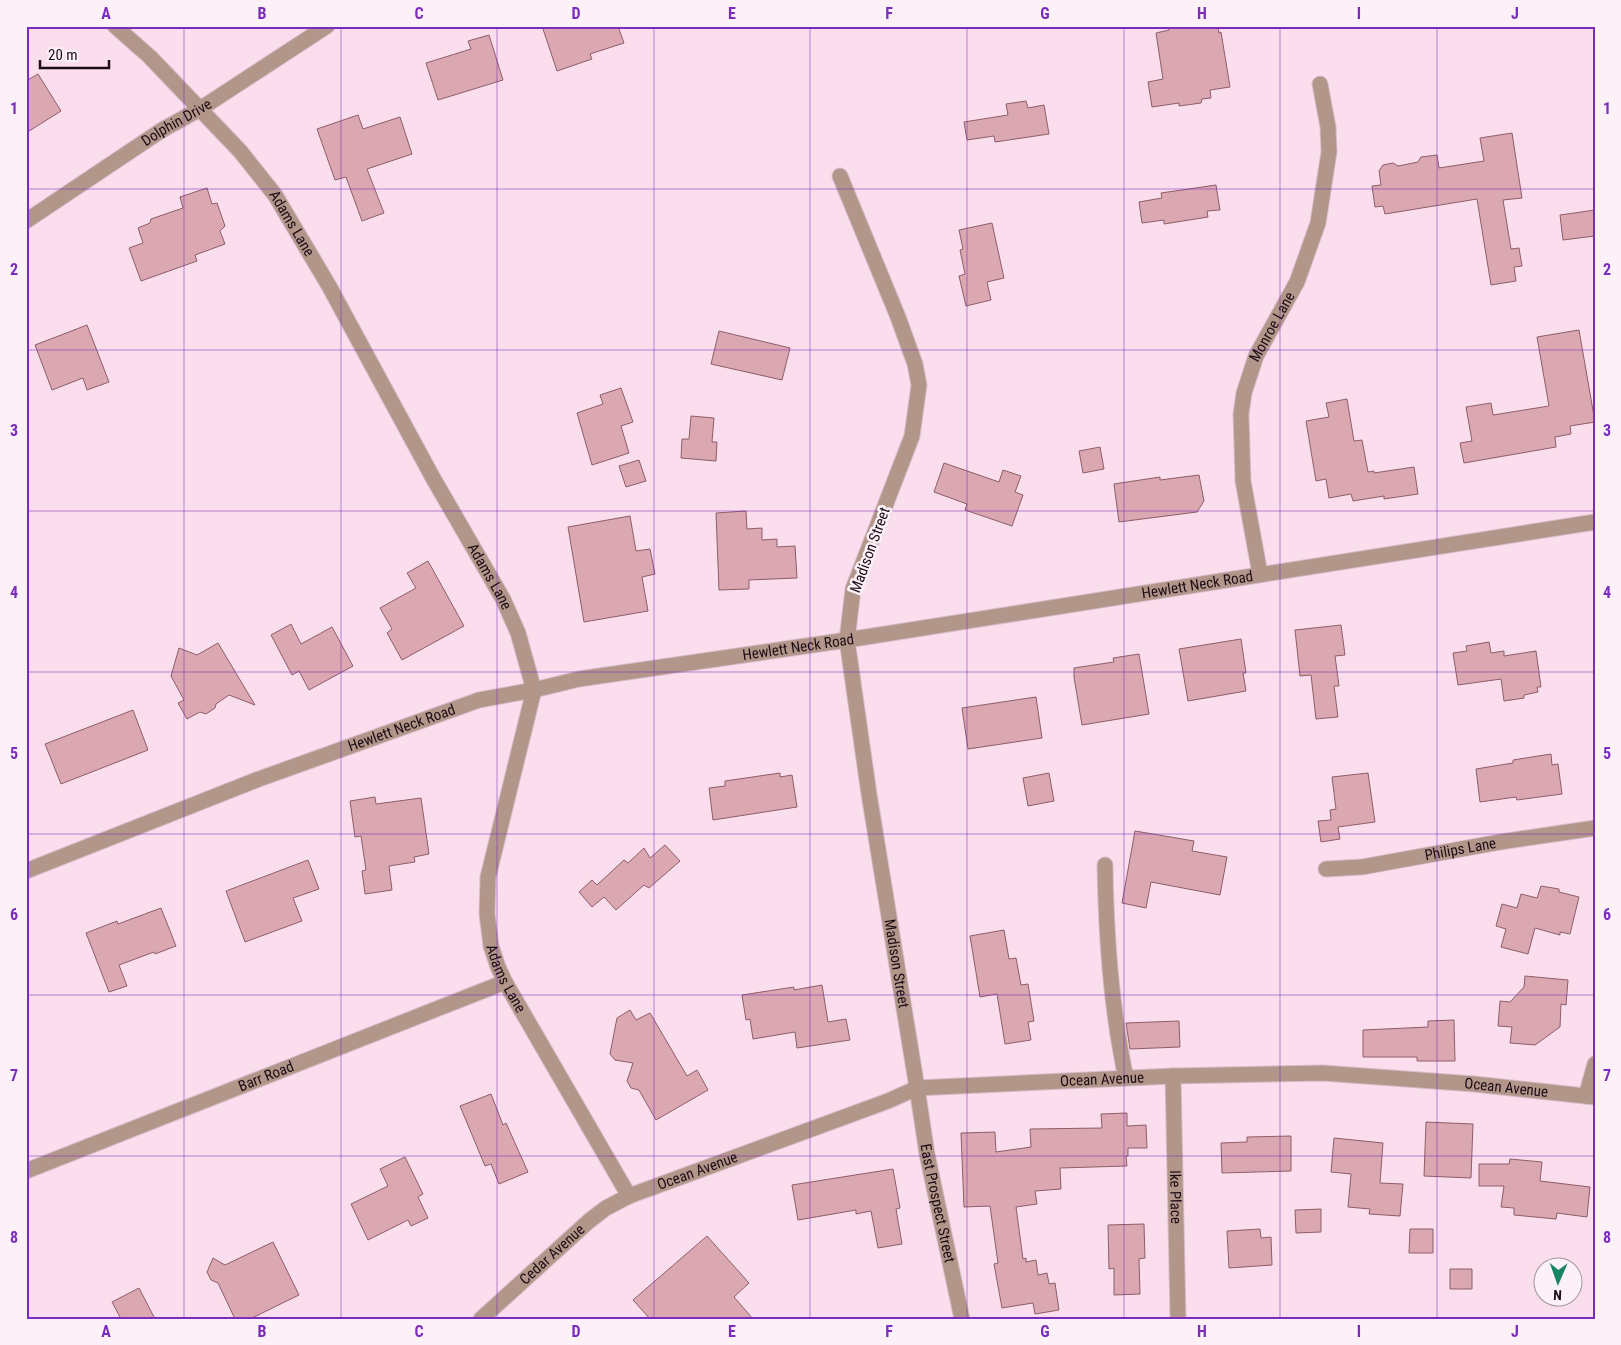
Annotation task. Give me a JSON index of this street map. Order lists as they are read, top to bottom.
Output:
{
  "streets": {
    "street": [
      "Dolphin Drive",
      "Adams Lane",
      "Monroe Lane",
      "Madison Street",
      "Hewlett Neck Road",
      "Philips Lane",
      "Barr Road",
      "Ocean Avenue",
      "Ike Place",
      "East Prospect Street",
      "Cedar Avenue"
    ]
  },
  "crossings": [
    ["Dolphin Drive", "Adams Lane"],
    ["Adams Lane", "Hewlett Neck Road"],
    ["Adams Lane", "Barr Road"],
    ["Adams Lane", "Ocean Avenue"],
    ["Adams Lane", "Cedar Avenue"],
    ["Monroe Lane", "Hewlett Neck Road"],
    ["Madison Street", "Hewlett Neck Road"],
    ["Madison Street", "Ocean Avenue"],
    ["Madison Street", "East Prospect Street"],
    ["Ocean Avenue", "Ike Place"],
    ["Ocean Avenue", "East Prospect Street"],
    ["Ocean Avenue", "Cedar Avenue"]
  ],
  "scale_bar": "20 m",
  "north": "bottom",
  "grid": {
    "columns": [
      "A",
      "B",
      "C",
      "D",
      "E",
      "F",
      "G",
      "H",
      "I",
      "J"
    ],
    "rows": [
      "1",
      "2",
      "3",
      "4",
      "5",
      "6",
      "7",
      "8"
    ]
  }
}
